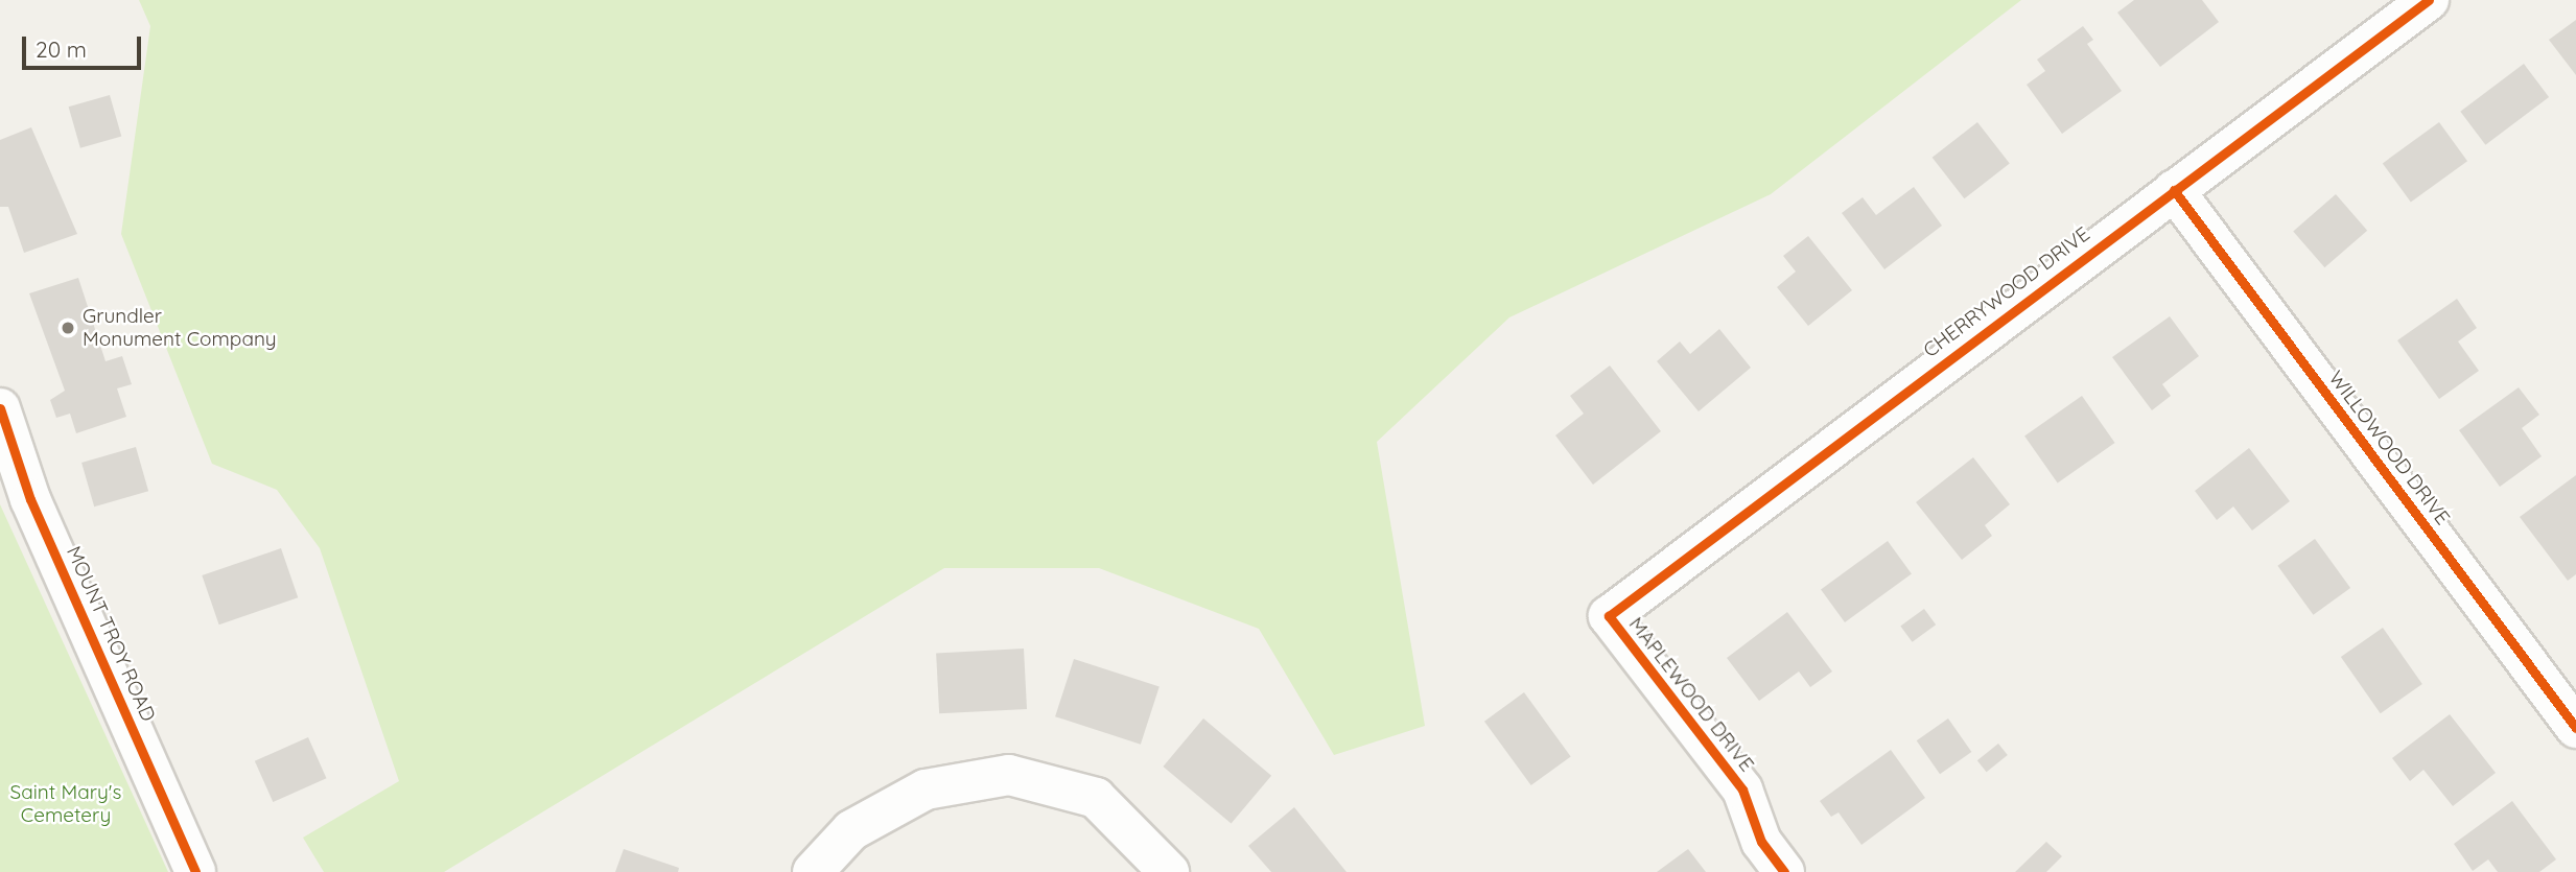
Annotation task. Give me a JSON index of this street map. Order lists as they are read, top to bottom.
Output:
{
  "streets": {
    "street": [
      "CHERRYWOOD DRIVE",
      "WILLOWOOD DRIVE",
      "MOUNT TROY ROAD",
      "MAPLEWOOD DRIVE"
    ]
  },
  "crossings": [
    ["CHERRYWOOD DRIVE", "WILLOWOOD DRIVE"],
    ["CHERRYWOOD DRIVE", "MAPLEWOOD DRIVE"]
  ],
  "parks": ["Saint Mary's Cemetery"],
  "places": ["Grundler Monument Company"],
  "scale_bar": "20 m"
}
